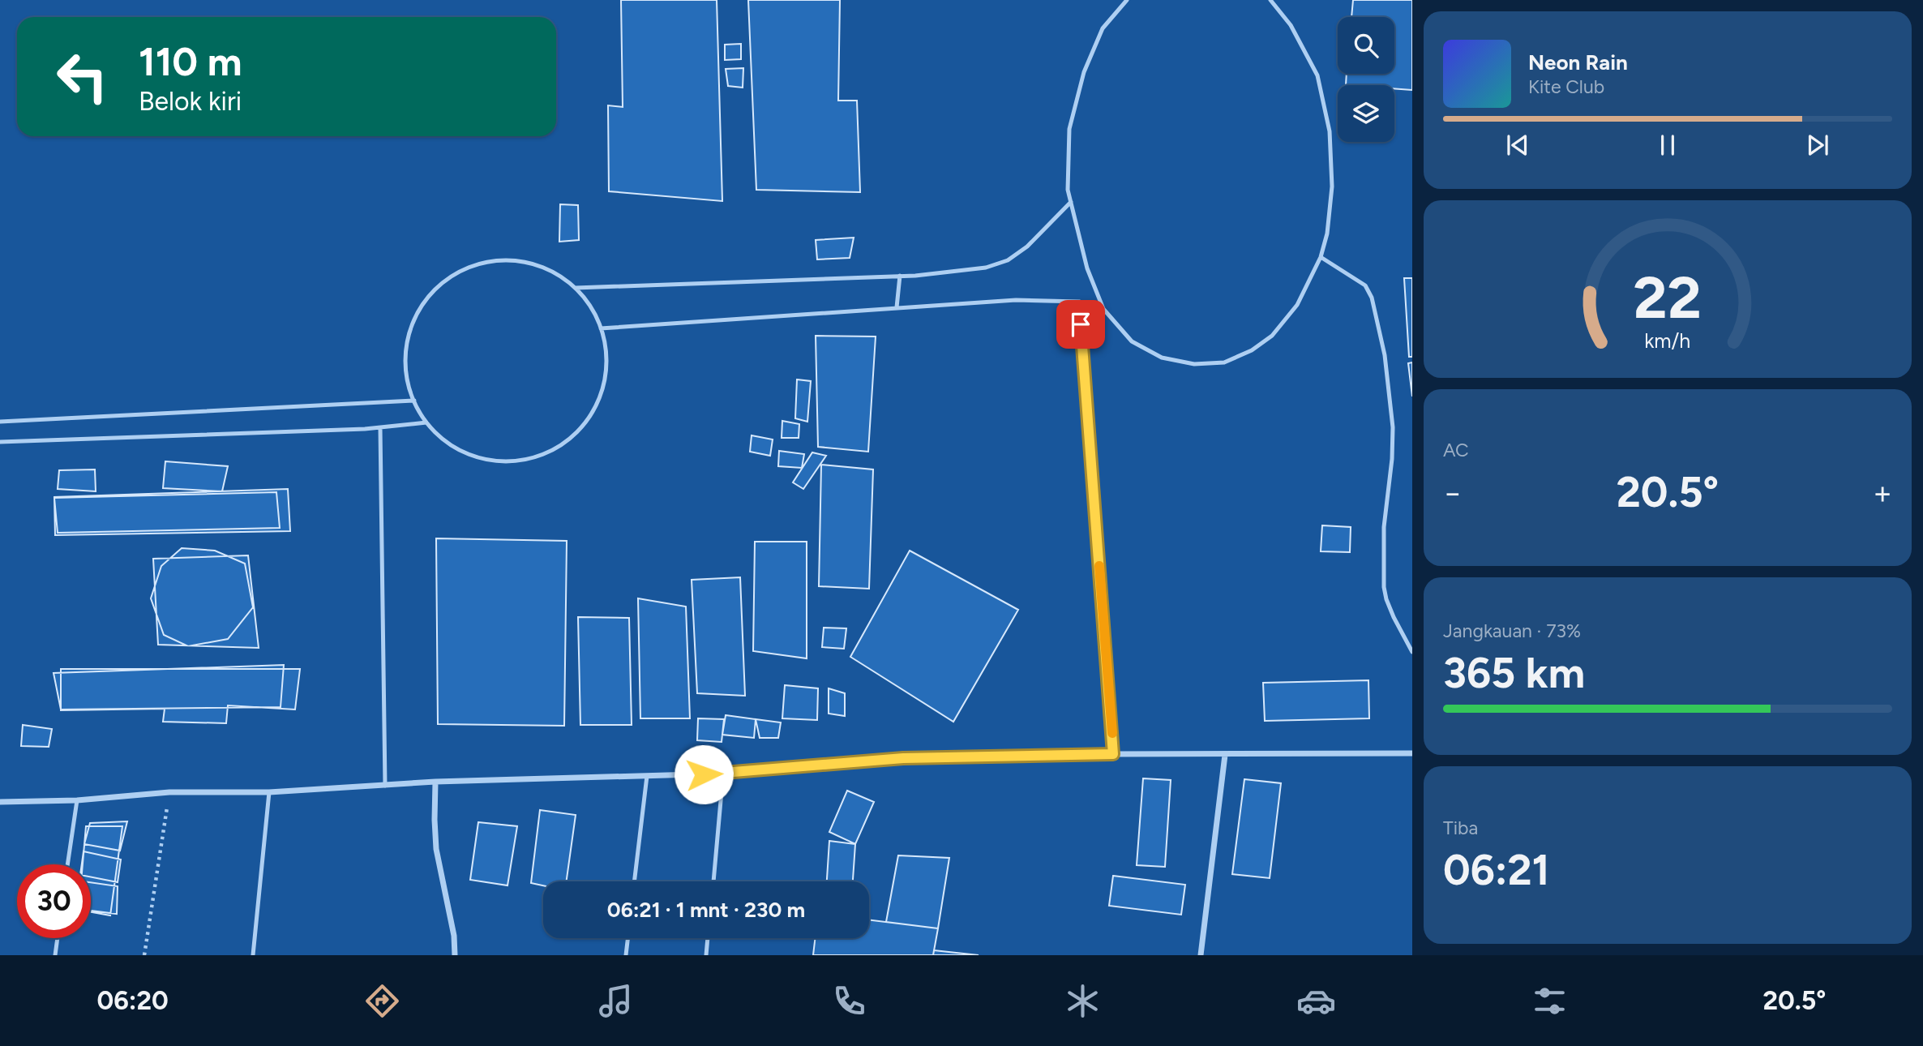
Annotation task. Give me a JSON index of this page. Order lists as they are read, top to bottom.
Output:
{
  "page": {
    "turn": ["110 m", "Belok kiri"],
    "song": ["Neon Rain", "Kite Club"],
    "tile": [
      "AC",
      ["Jangkauan · 73%", "365 km"],
      ["Tiba", "06:21"]
    ],
    "heat": ["−", "20.5°", "+"],
    "limit": "30",
    "trip": "06:21 · 1 mnt · 230 m",
    "tabs": ["06:20", "20.5°"],
    "gauge": ["22", "km/h"]
  }
}
